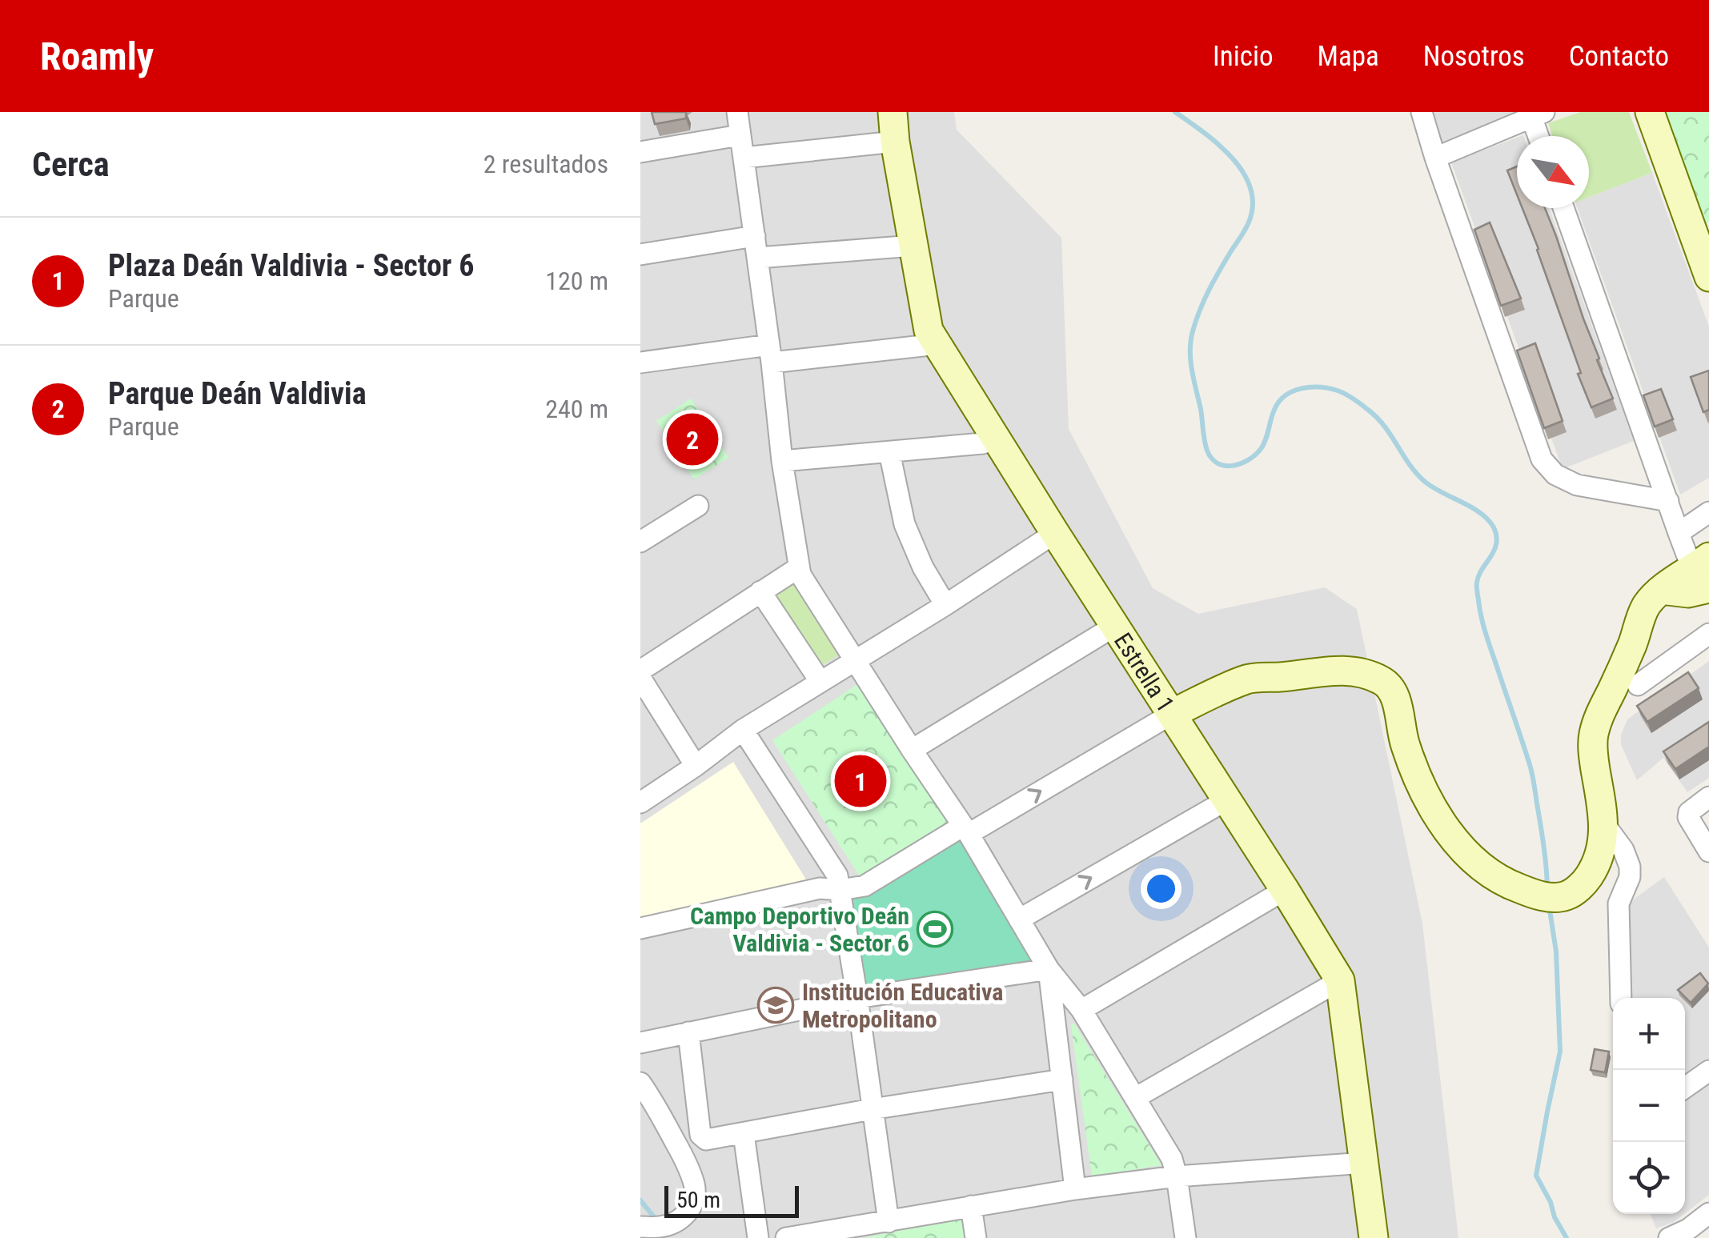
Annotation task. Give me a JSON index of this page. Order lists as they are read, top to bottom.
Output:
{
  "streets": {
    "street": ["Estrella 1"]
  },
  "places": {
    "sports": ["Campo Deportivo Deán Valdivia - Sector 6"],
    "school or university": ["Institución Educativa Metropolitano"]
  },
  "scale_bar": "50 m",
  "north": "bottom right",
  "page": {
    "header": "Roamly",
    "nav": [
      "Inicio",
      "Mapa",
      "Nosotros",
      "Contacto"
    ],
    "heading": ["Cerca", "2 resultados"],
    "list": [
      {
        "mark": "1",
        "name": "Plaza Deán Valdivia - Sector 6",
        "note": "Parque",
        "value": "120 m"
      },
      {
        "mark": "2",
        "name": "Parque Deán Valdivia",
        "note": "Parque",
        "value": "240 m"
      }
    ],
    "pins": ["2", "1"],
    "map_buttons": ["+", "−"],
    "scale": "50 m"
  }
}
